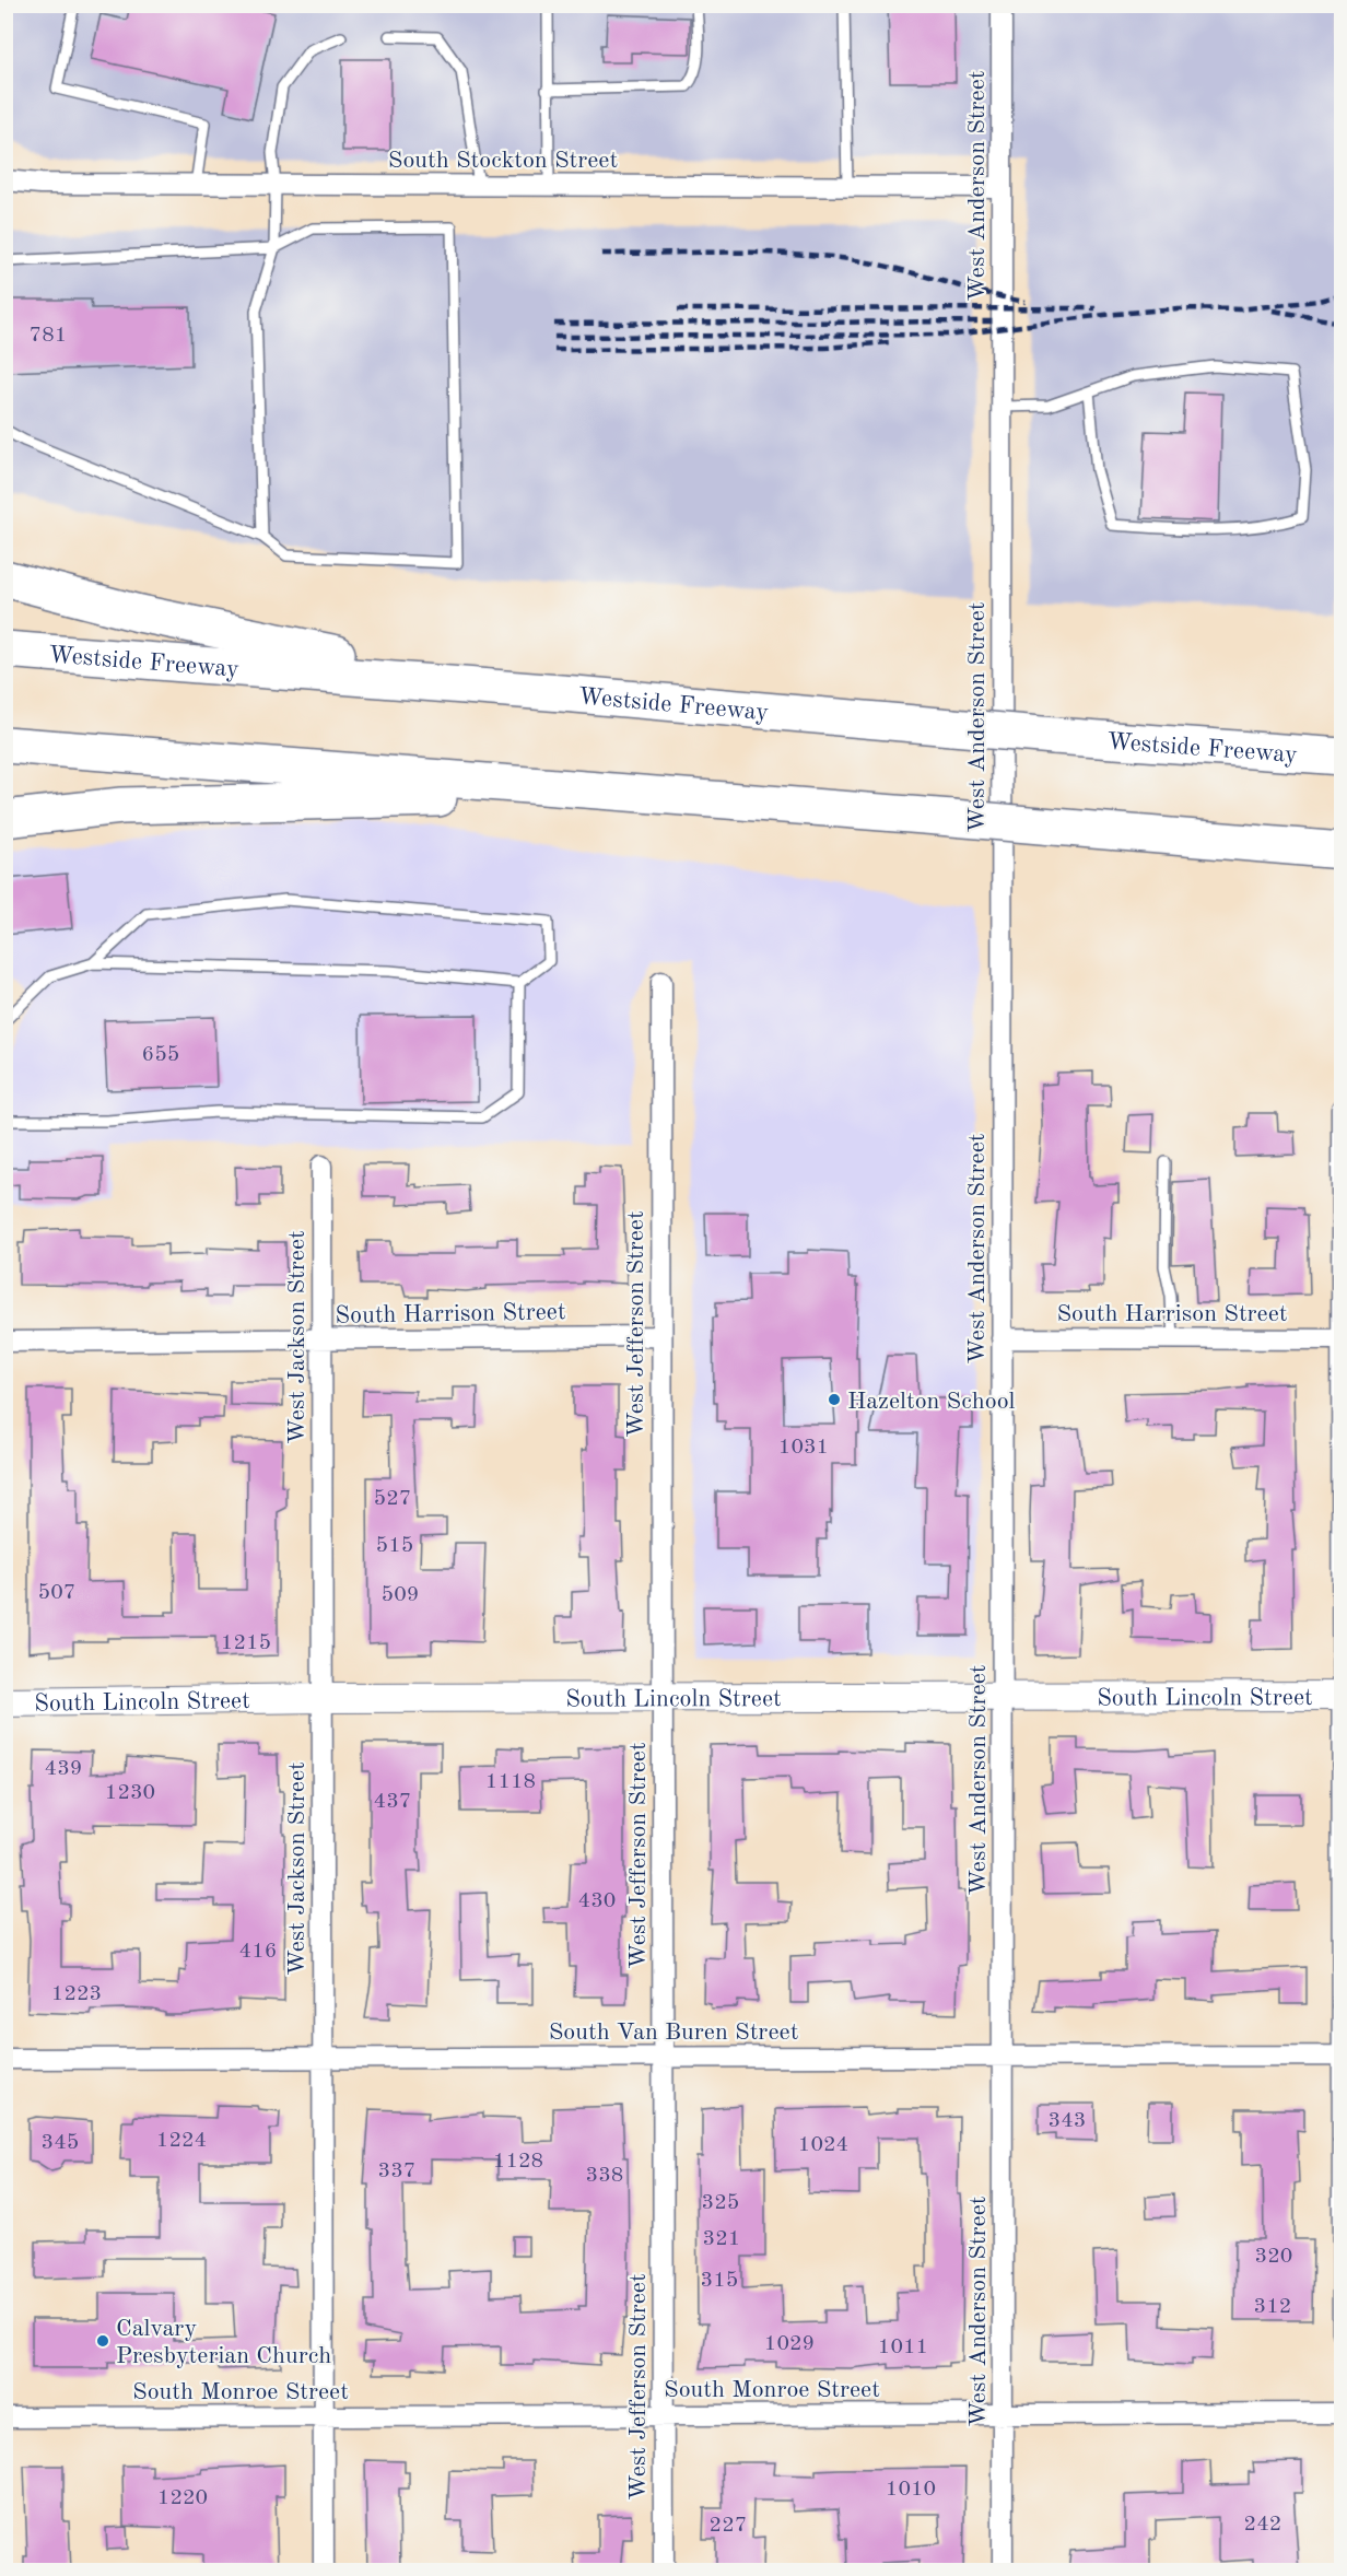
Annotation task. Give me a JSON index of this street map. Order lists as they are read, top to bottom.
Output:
{
  "streets": {
    "highway": ["Westside Freeway"],
    "street": [
      "South Stockton Street",
      "West Anderson Street",
      "South Harrison Street",
      "West Jefferson Street",
      "West Jackson Street",
      "South Lincoln Street",
      "South Van Buren Street",
      "South Monroe Street"
    ]
  },
  "crossings": [
    ["South Stockton Street", "West Anderson Street"],
    ["West Anderson Street", "South Harrison Street"],
    ["West Anderson Street", "South Lincoln Street"],
    ["West Anderson Street", "South Van Buren Street"],
    ["West Anderson Street", "South Monroe Street"],
    ["South Harrison Street", "West Jefferson Street"],
    ["South Harrison Street", "West Jackson Street"],
    ["West Jefferson Street", "South Lincoln Street"],
    ["West Jefferson Street", "South Van Buren Street"],
    ["West Jefferson Street", "South Monroe Street"],
    ["West Jackson Street", "South Lincoln Street"],
    ["West Jackson Street", "South Van Buren Street"],
    ["West Jackson Street", "South Monroe Street"]
  ],
  "places": ["Hazelton School", "Calvary Presbyterian Church"],
  "house_numbers": [
    "781",
    "655",
    "1031",
    "527",
    "515",
    "507",
    "509",
    "1215",
    "439",
    "1118",
    "1230",
    "437",
    "430",
    "416",
    "1223",
    "343",
    "1224",
    "345",
    "1024",
    "1128",
    "337",
    "338",
    "325",
    "321",
    "320",
    "315",
    "312",
    "1029",
    "1011",
    "1010",
    "1220",
    "242",
    "227"
  ]
}
